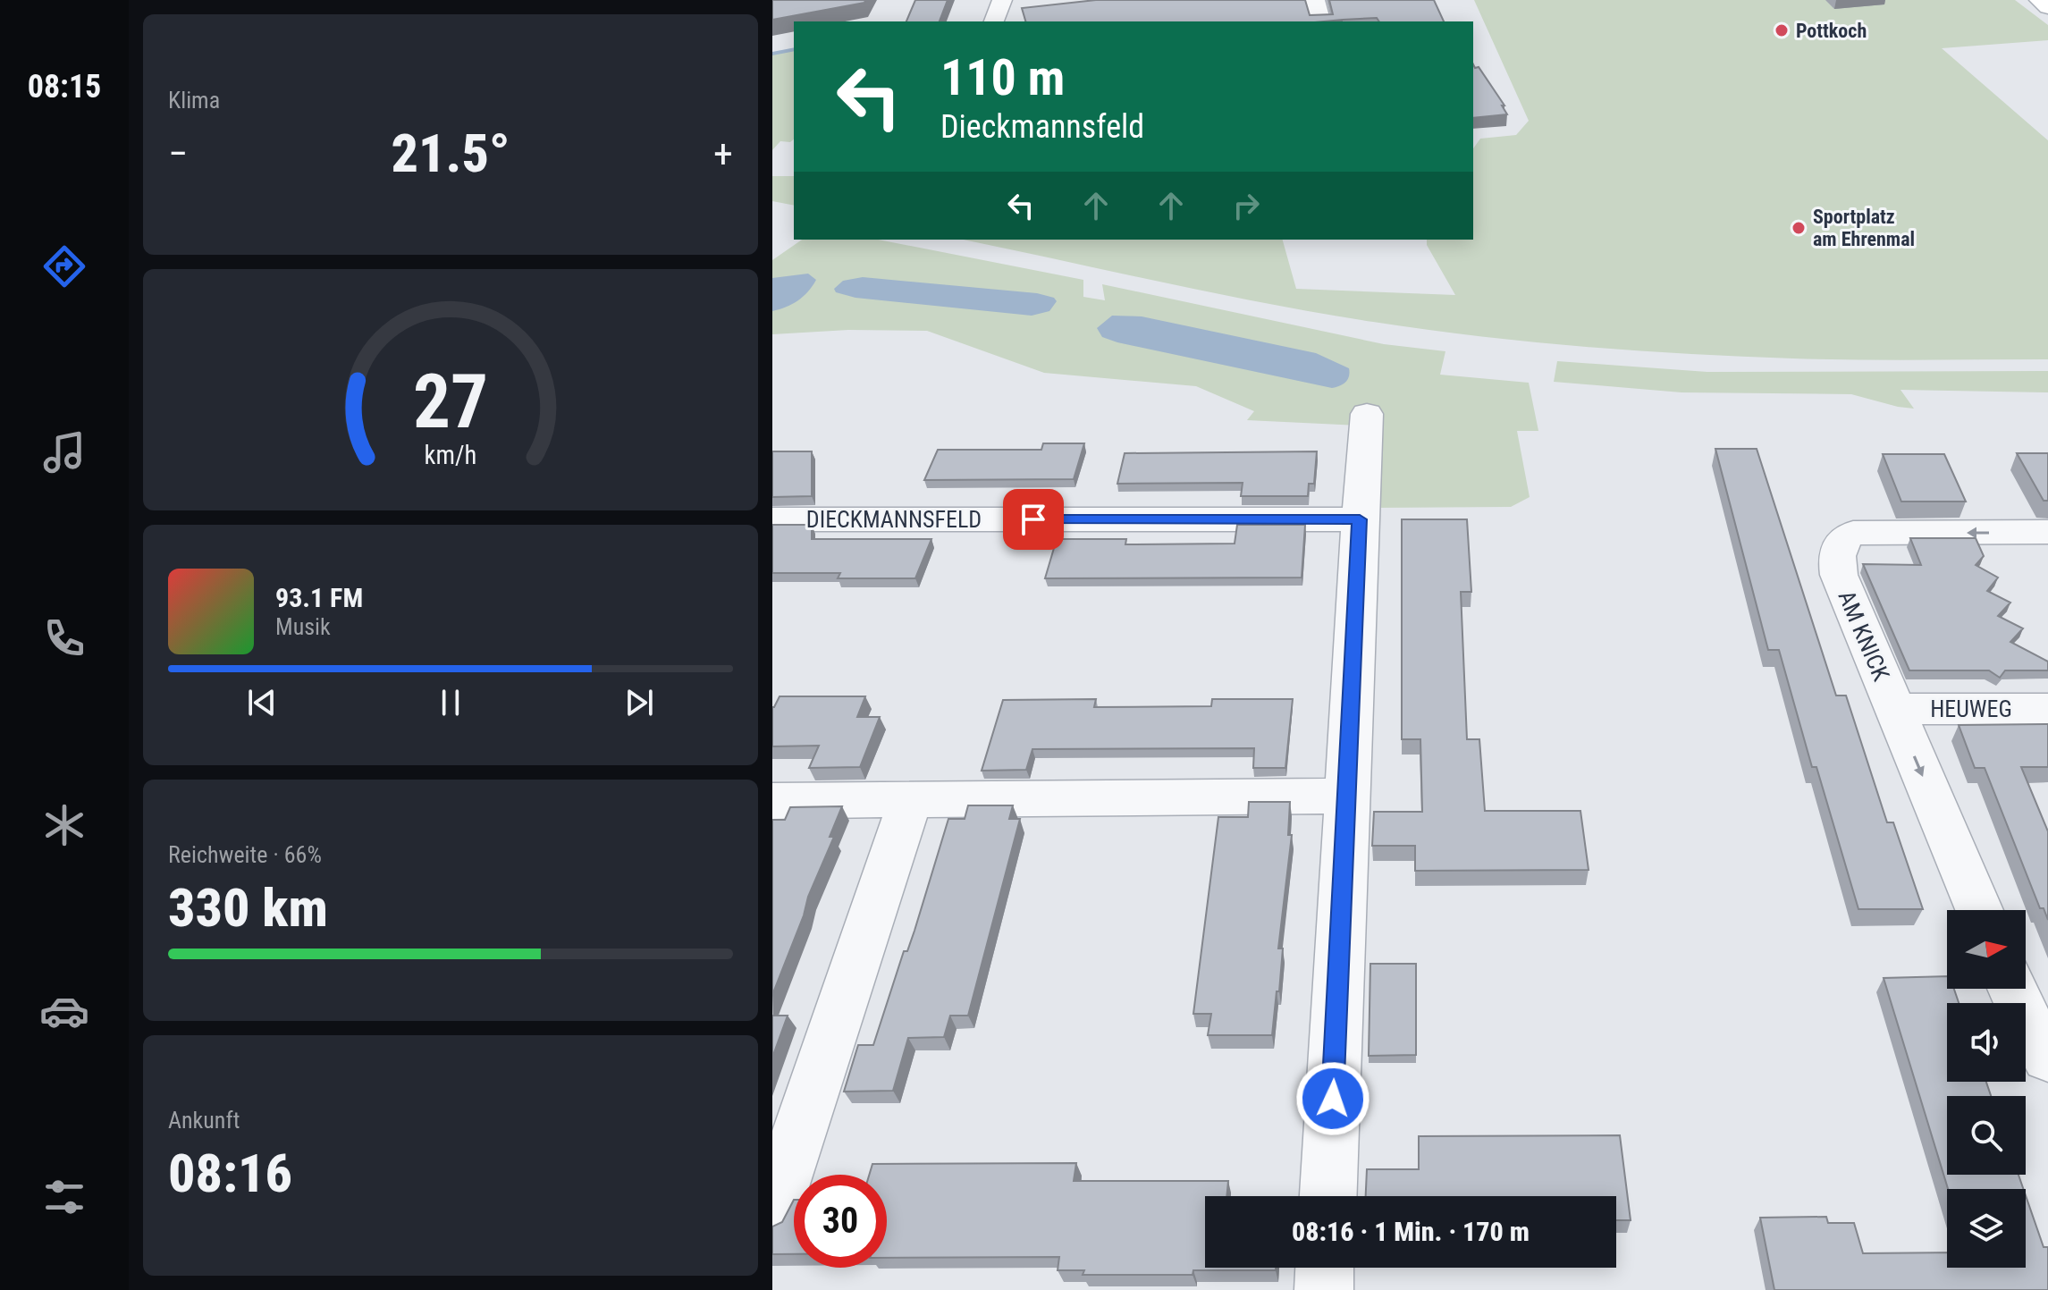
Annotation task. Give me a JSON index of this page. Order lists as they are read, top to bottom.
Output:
{
  "streets": {
    "street": ["DIECKMANNSFELD", "AM KNICK", "HEUWEG"]
  },
  "crossings": [
    ["AM KNICK", "HEUWEG"]
  ],
  "places": ["Pottkoch", "Sportplatz am Ehrenmal"],
  "north": "right",
  "page": {
    "tabs": "08:15",
    "tile": [
      "Klima",
      ["Reichweite · 66%", "330 km"],
      ["Ankunft", "08:16"]
    ],
    "turn": ["110 m", "Dieckmannsfeld"],
    "heat": ["−", "21.5°", "+"],
    "song": ["93.1 FM", "Musik"],
    "limit": "30",
    "trip": "08:16 · 1 Min. · 170 m",
    "gauge": ["27", "km/h"]
  }
}
